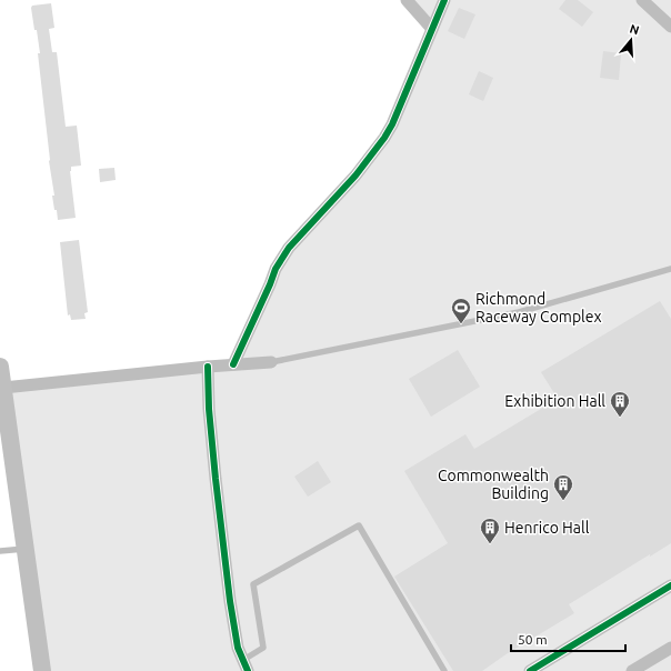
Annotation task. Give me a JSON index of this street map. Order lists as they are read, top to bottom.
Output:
{
  "places": {
    "sports": ["Richmond Raceway Complex"],
    "building": ["Exhibition Hall", "Commonwealth Building", "Henrico Hall"]
  },
  "scale_bar": "50 m",
  "north": "top"
}
